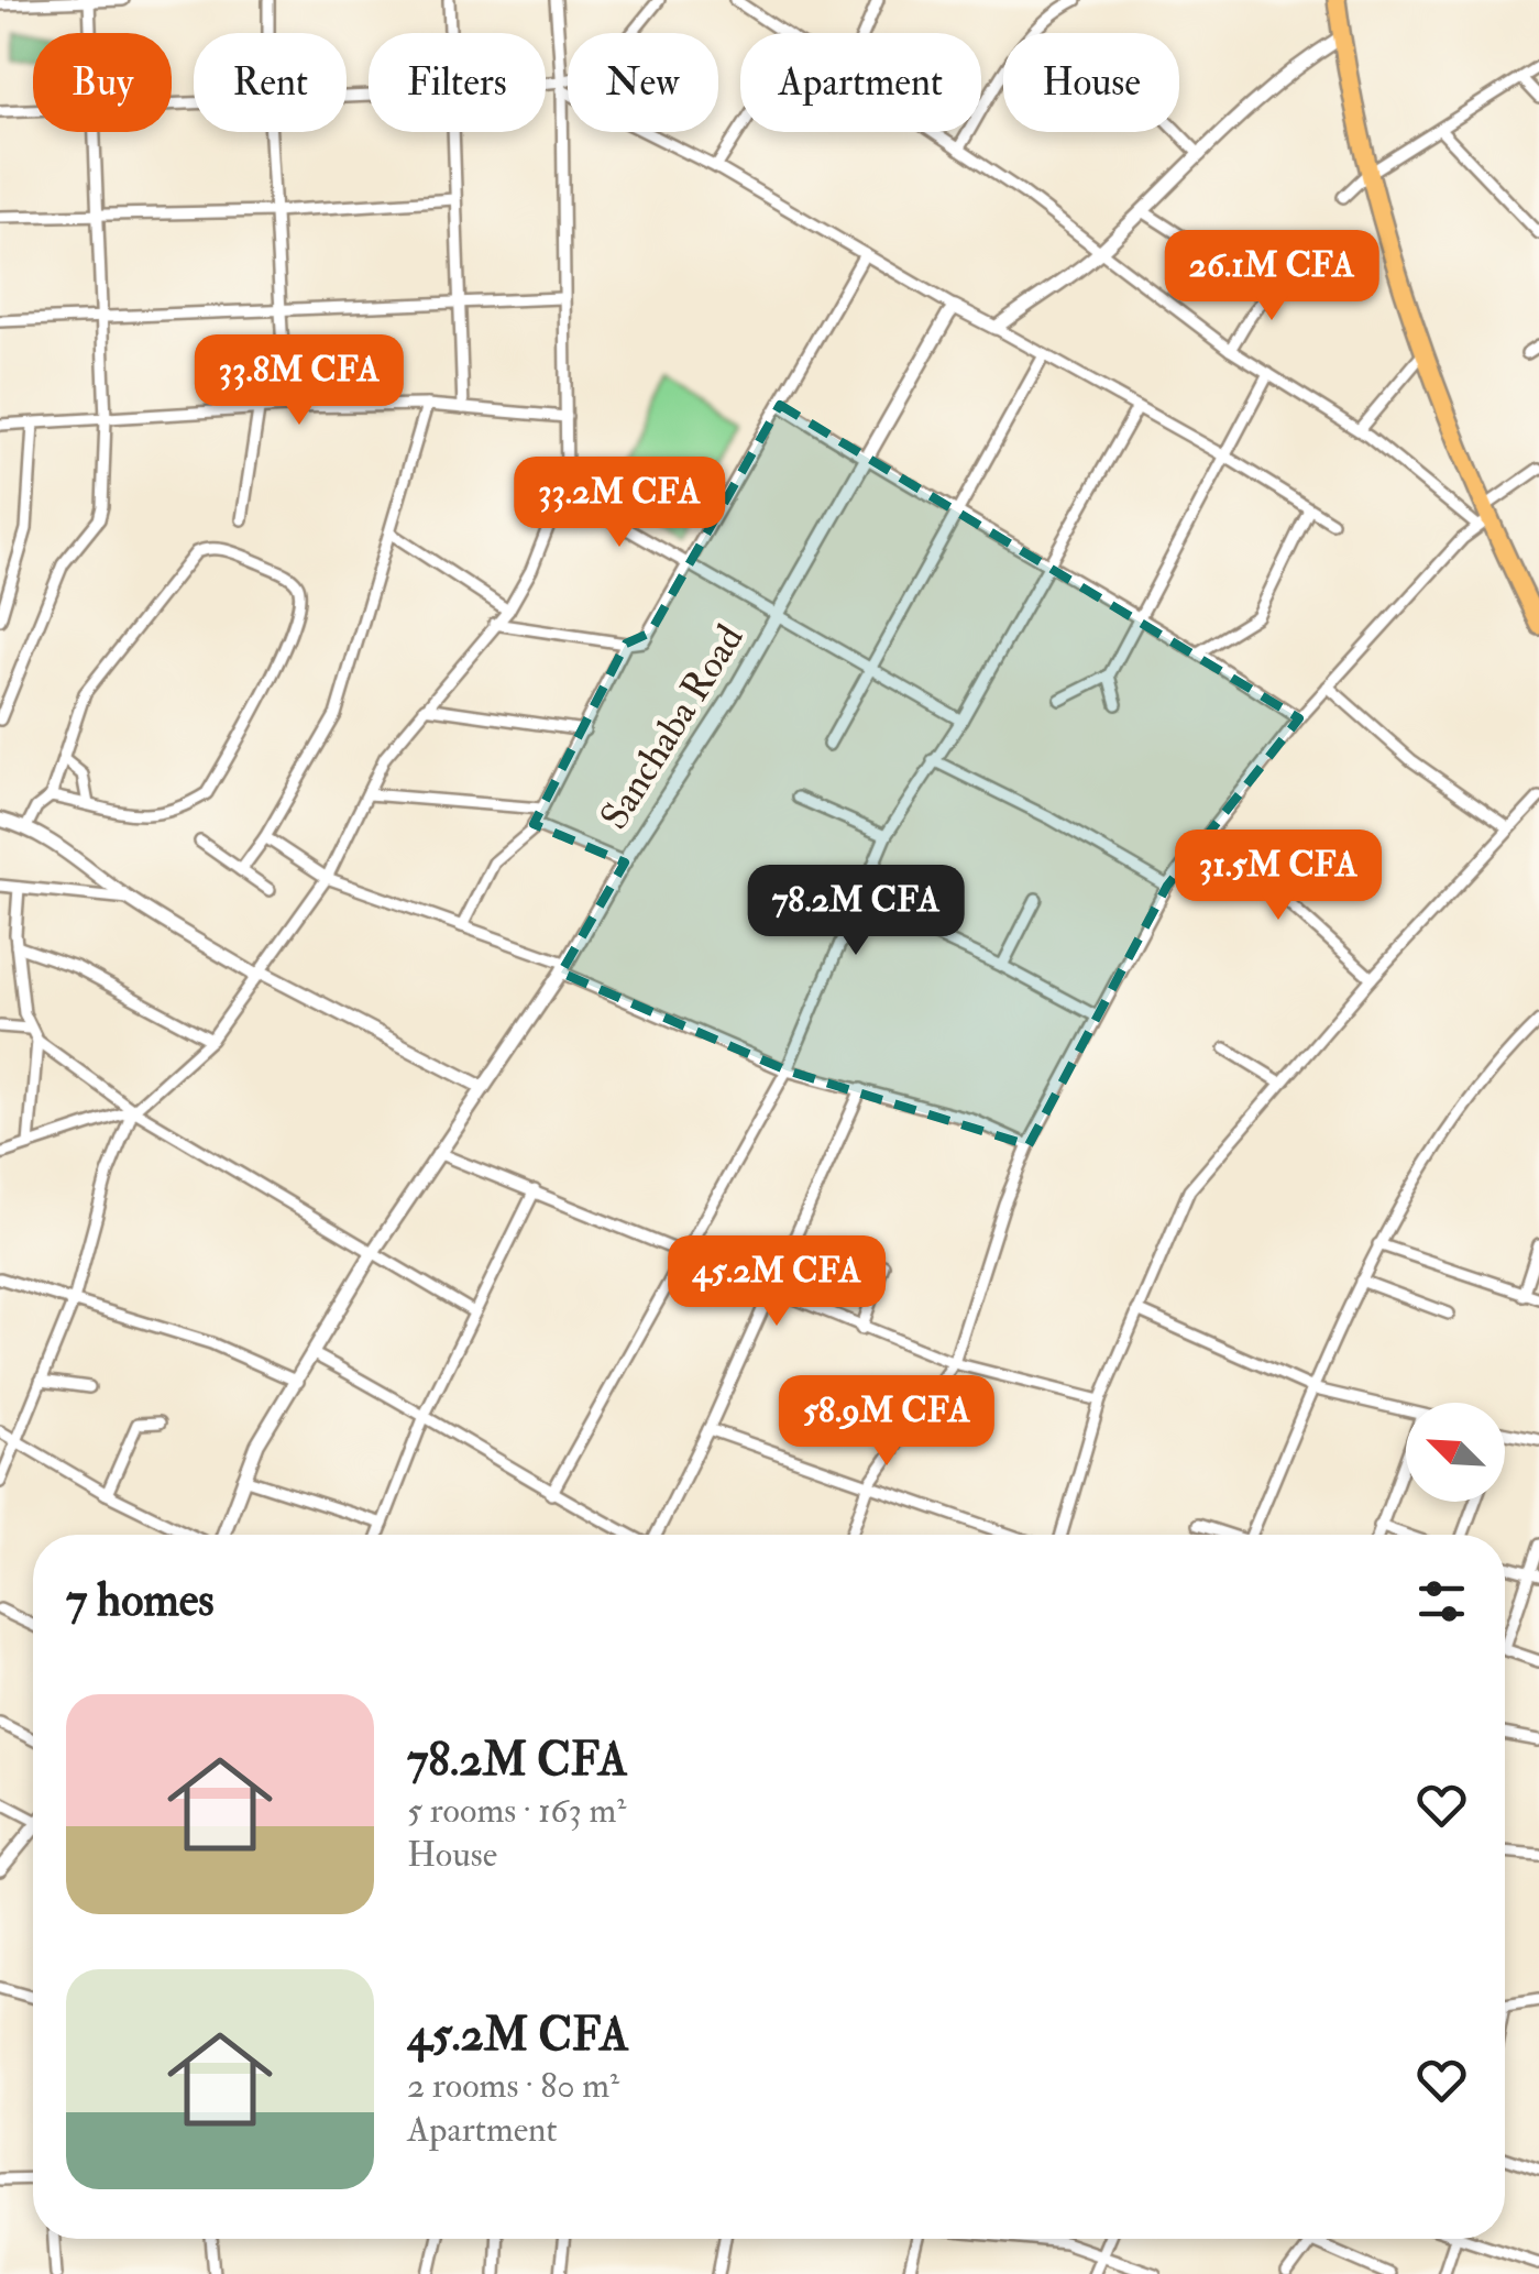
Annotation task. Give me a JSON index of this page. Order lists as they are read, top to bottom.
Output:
{
  "streets": {
    "street": ["Sanchaba Road"]
  },
  "north": "top left",
  "page": {
    "chip": [
      "Buy",
      "Rent",
      "Filters",
      "New",
      "Apartment",
      "House"
    ],
    "price": [
      "26.1M CFA",
      "33.8M CFA",
      "33.2M CFA",
      "31.5M CFA",
      "78.2M CFA",
      "45.2M CFA",
      "58.9M CFA"
    ],
    "heading": "7 homes",
    "list": [
      {
        "name": "78.2M CFA",
        "note": "5 rooms · 163 m² · House"
      },
      {
        "name": "45.2M CFA",
        "note": "2 rooms · 80 m² · Apartment"
      }
    ]
  }
}
